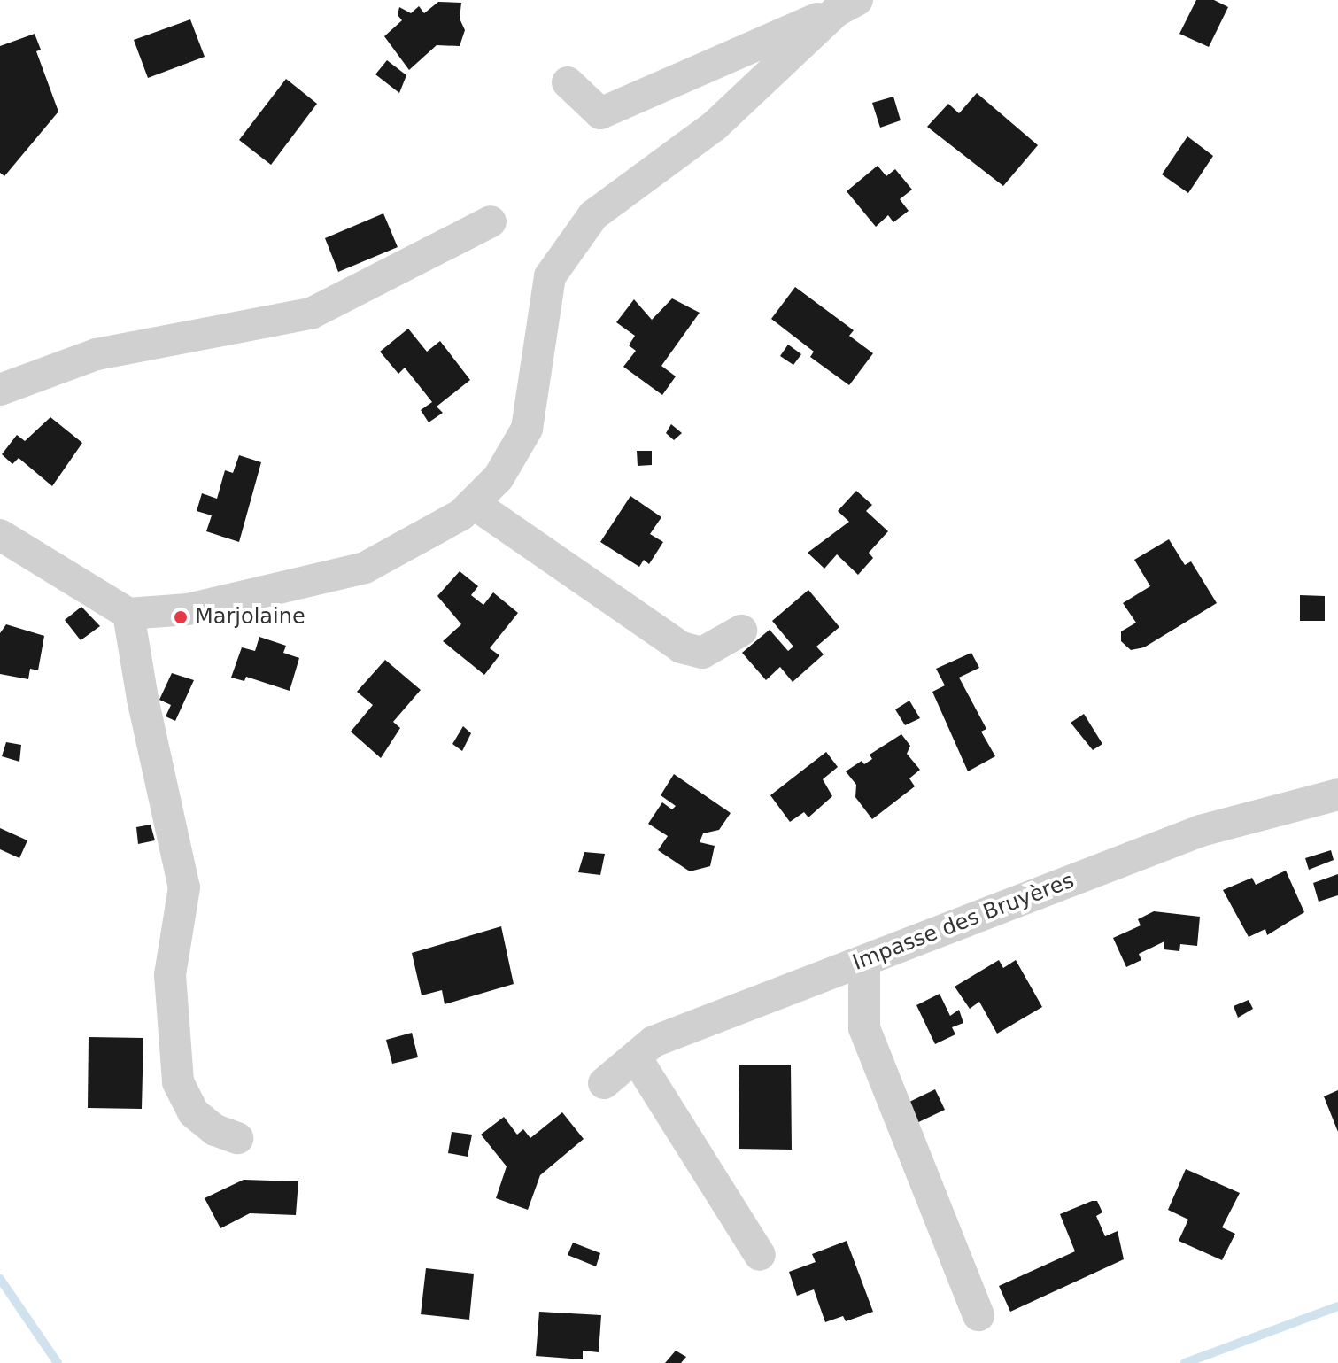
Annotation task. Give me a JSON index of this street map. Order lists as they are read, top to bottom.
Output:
{
  "streets": {
    "street": ["Impasse des Bruyères"]
  },
  "places": ["Marjolaine"]
}
